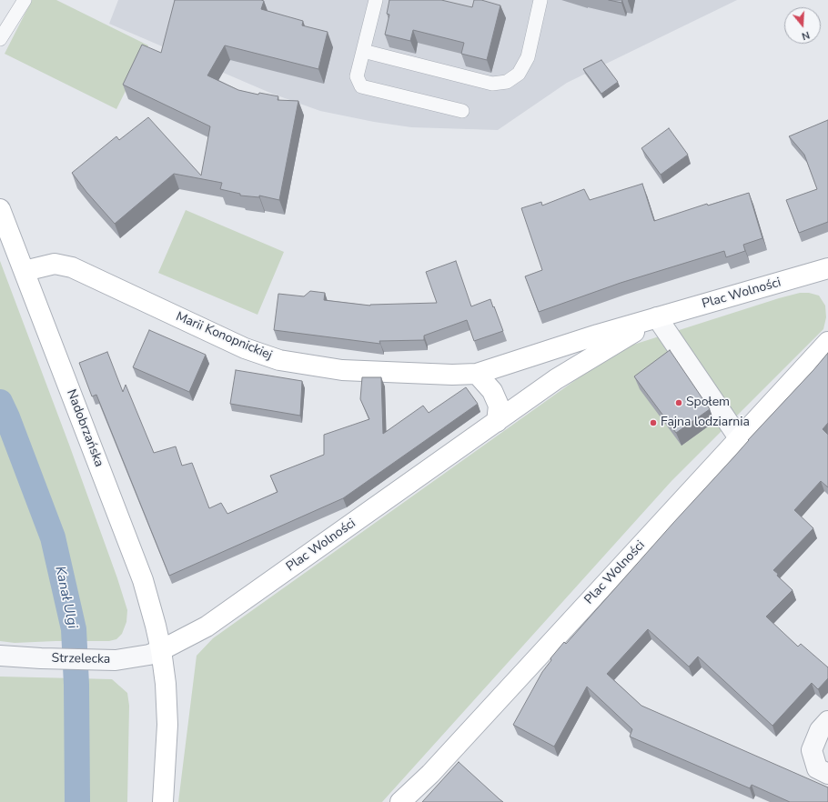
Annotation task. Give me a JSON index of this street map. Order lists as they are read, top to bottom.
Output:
{
  "streets": {
    "street": [
      "Plac Wolności",
      "Marii Konopnickiej",
      "Nadobrzańska",
      "Strzelecka"
    ]
  },
  "crossings": [
    ["Plac Wolności", "Marii Konopnickiej"],
    ["Plac Wolności", "Nadobrzańska"],
    ["Plac Wolności", "Strzelecka"],
    ["Marii Konopnickiej", "Nadobrzańska"],
    ["Nadobrzańska", "Strzelecka"]
  ],
  "water": ["Kanał Ulgi"],
  "places": ["Społem", "Fajna lodziarnia"],
  "north": "bottom"
}
